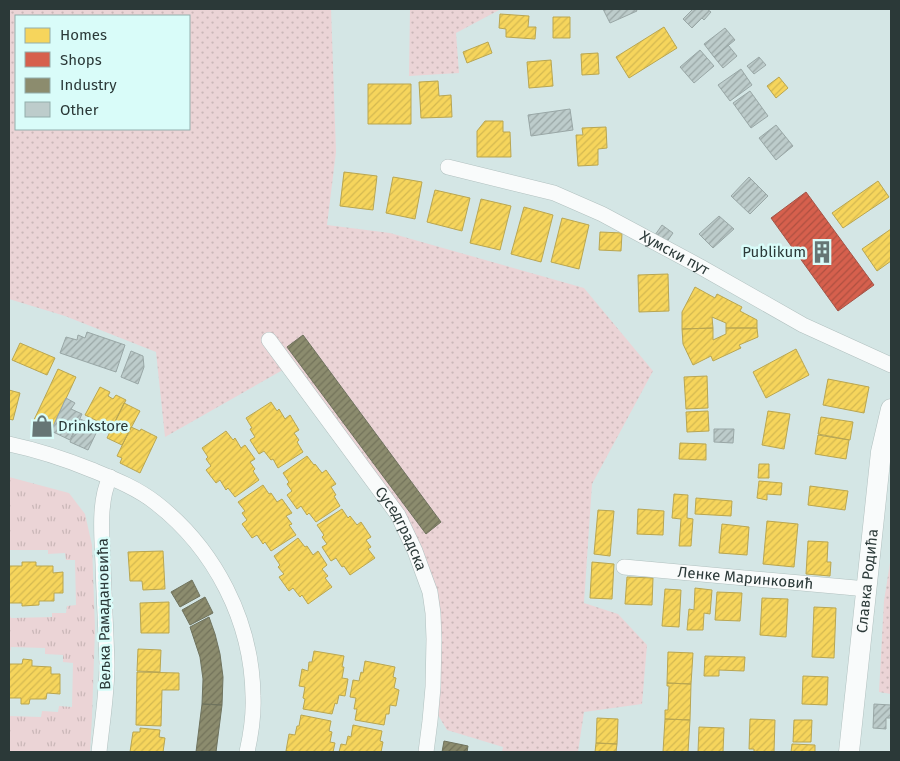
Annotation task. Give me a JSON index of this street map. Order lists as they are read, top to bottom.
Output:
{
  "streets": {
    "street": [
      "Хумски пут",
      "Суседградска",
      "Ленке Маринковић",
      "Славка Родића",
      "Вељка Рамадановића"
    ]
  },
  "crossings": [
    ["Ленке Маринковић", "Славка Родића"]
  ],
  "places": {
    "building": ["Publikum"],
    "shop": ["Drinkstore"]
  },
  "legend": [
    "Homes",
    "Shops",
    "Industry",
    "Other"
  ]
}
